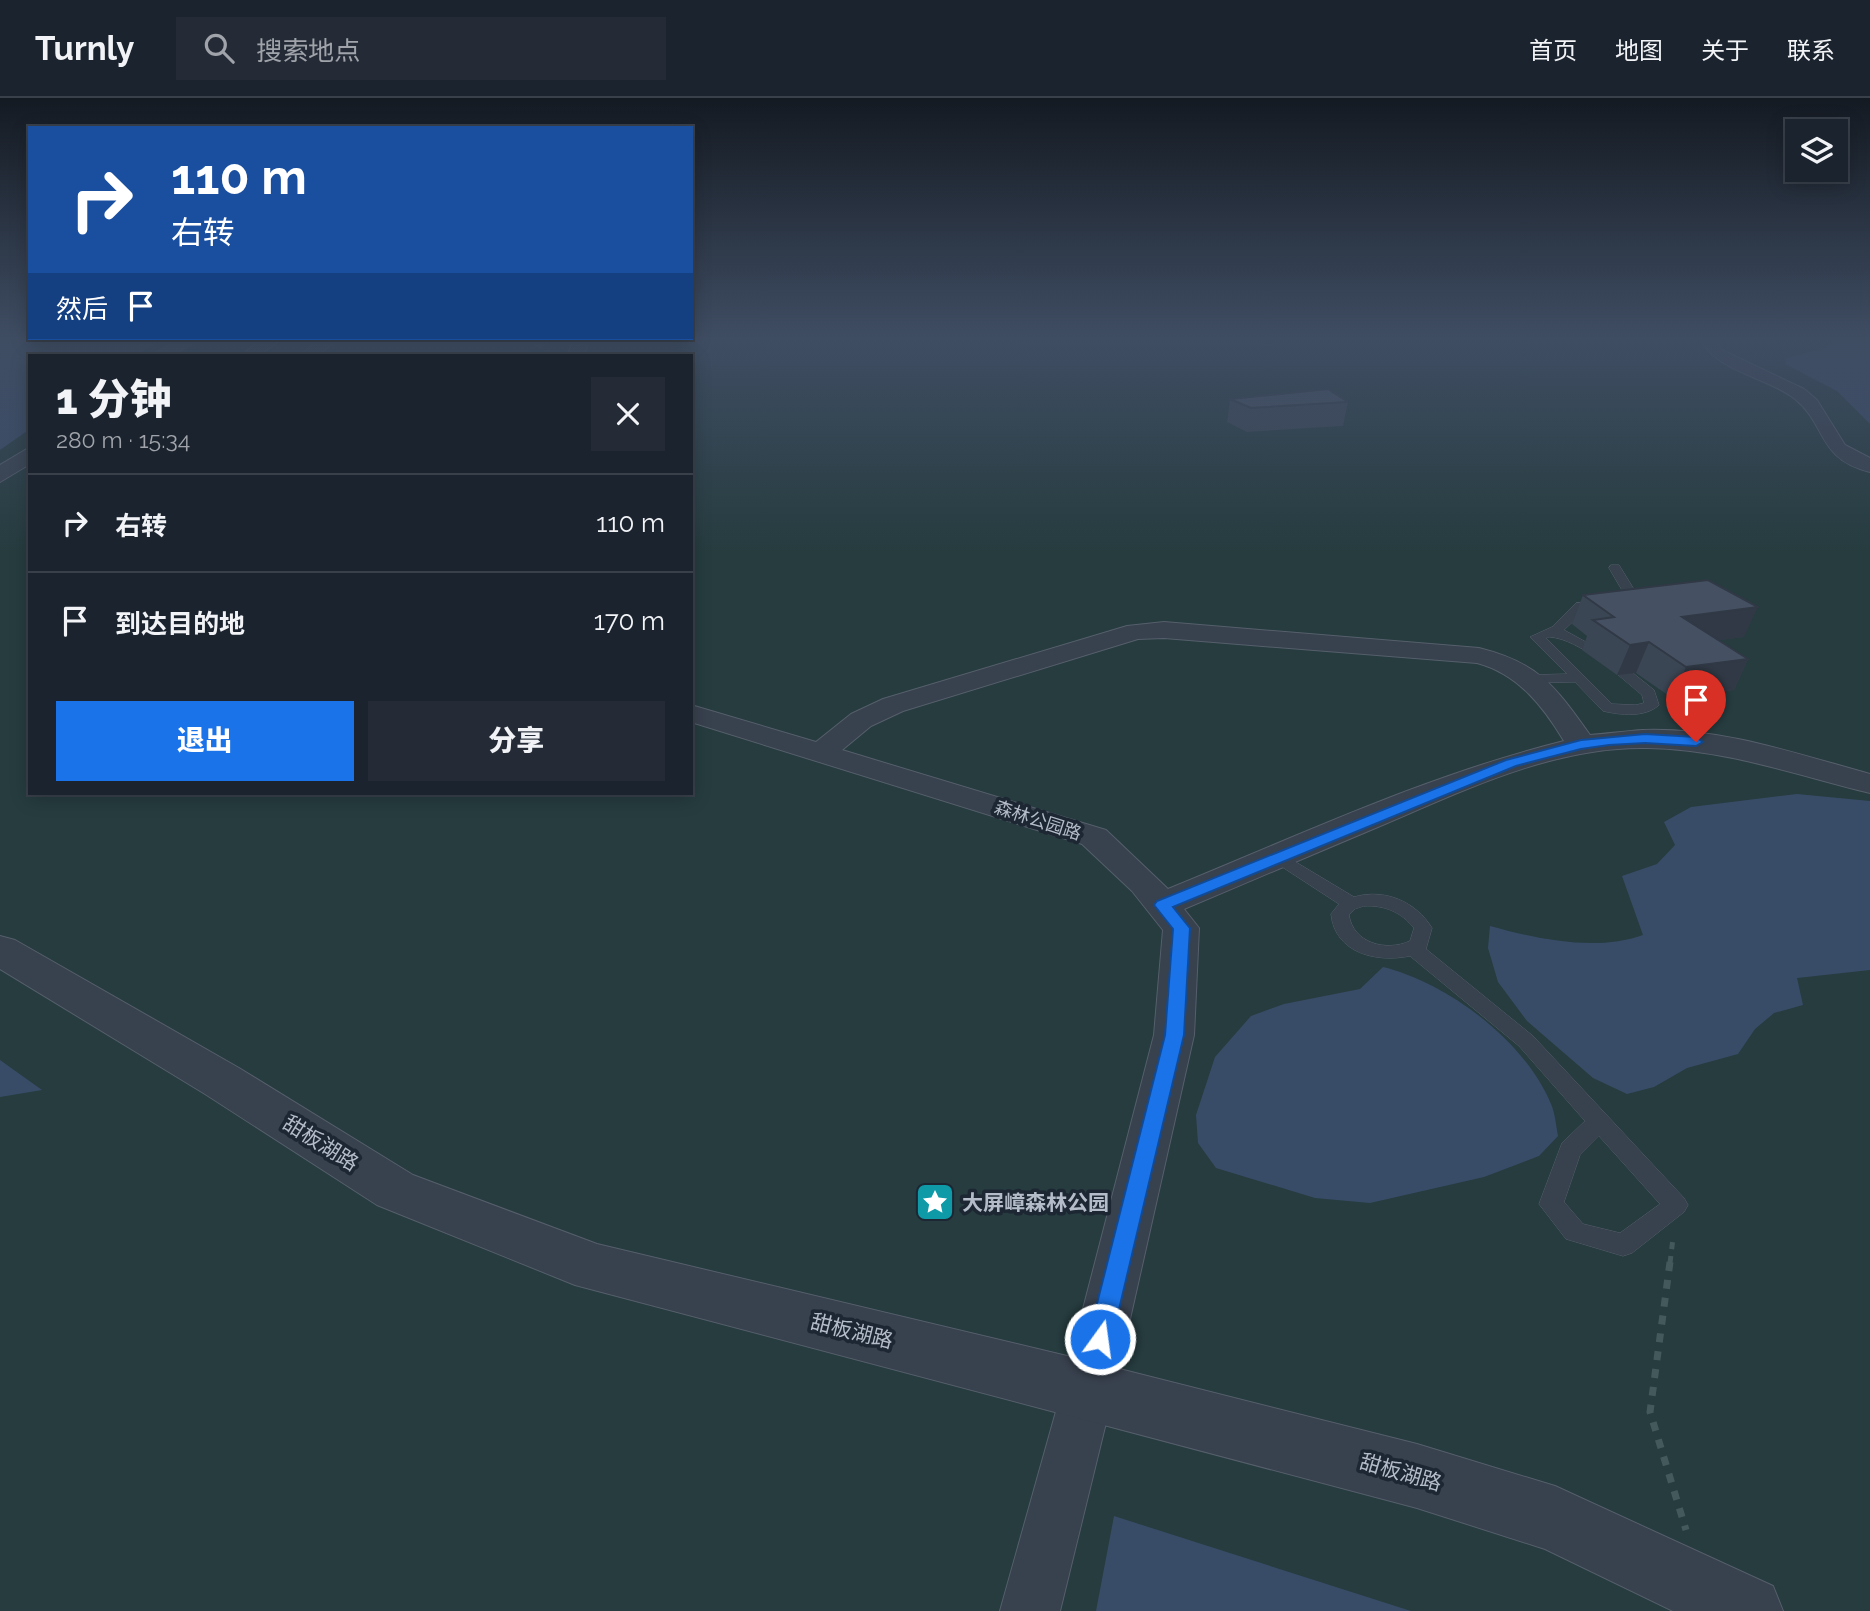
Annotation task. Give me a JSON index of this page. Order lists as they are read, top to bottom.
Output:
{
  "streets": {
    "street": ["森林公园路", "甜板湖路"]
  },
  "crossings": [
    ["森林公园路", "甜板湖路"]
  ],
  "places": {
    "place": ["大屏嶂森林公园"]
  },
  "page": {
    "header": "Turnly",
    "search": "搜索地点",
    "nav": [
      "首页",
      "地图",
      "关于",
      "联系"
    ],
    "turn": ["110 m", "右转"],
    "then": "然后",
    "heading": ["1 分钟", "280 m · 15:34"],
    "list": [
      {
        "name": "右转",
        "value": "110 m"
      },
      {
        "name": "到达目的地",
        "value": "170 m"
      }
    ],
    "buttons": ["退出", "分享"]
  }
}
